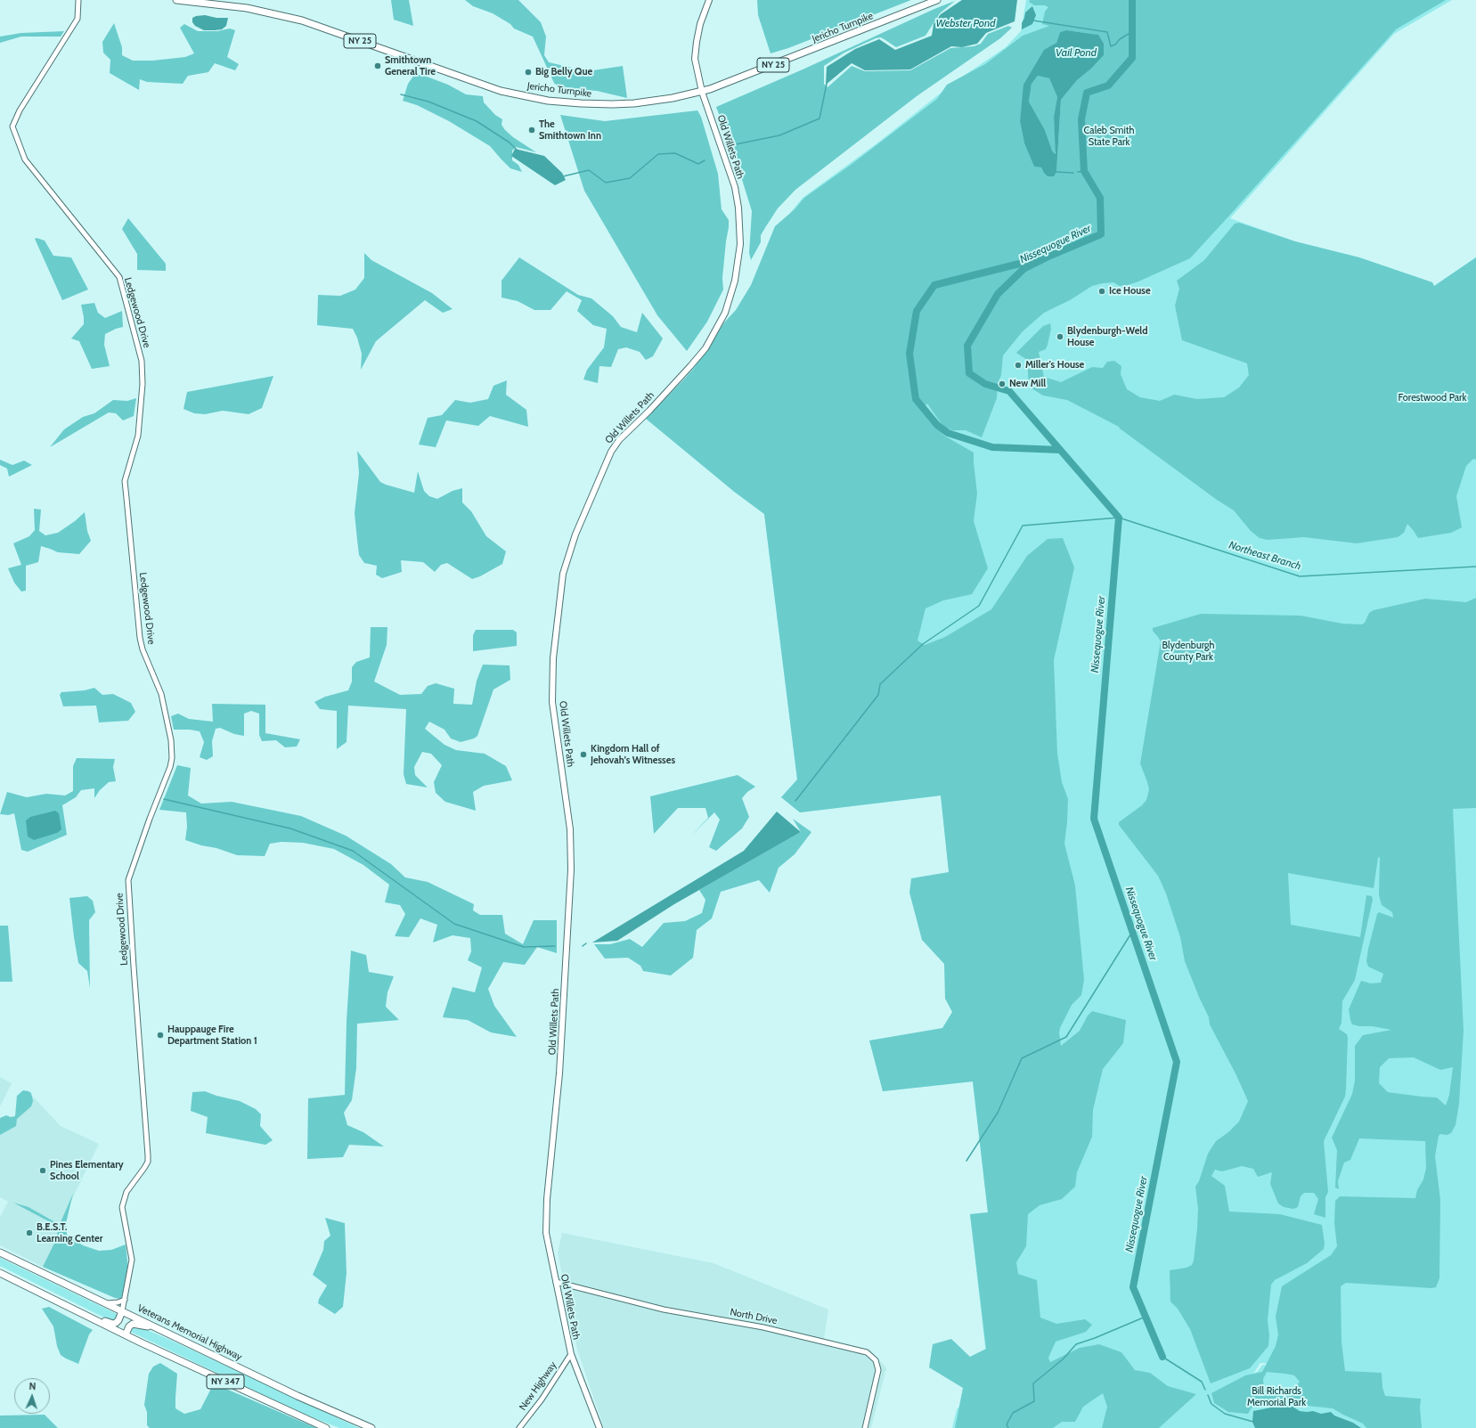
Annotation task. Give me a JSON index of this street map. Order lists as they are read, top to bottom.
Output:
{
  "streets": {
    "main road": [
      "Jericho Turnpike",
      "NY 25",
      "Old Willets Path",
      "Veterans Memorial Highway",
      "NY 347"
    ],
    "street": ["Ledgewood Drive", "North Drive", "New Highway"]
  },
  "crossings": [
    ["Jericho Turnpike", "Old Willets Path"],
    ["Old Willets Path", "North Drive"],
    ["Old Willets Path", "New Highway"]
  ],
  "water": [
    "Webster Pond",
    "Vail Pond",
    "Nissequogue River",
    "Northeast Branch"
  ],
  "parks": [
    "Caleb Smith State Park",
    "Forestwood Park",
    "Blydenburgh County Park",
    "Bill Richards Memorial Park"
  ],
  "places": [
    "Smithtown General Tire",
    "Big Belly Que",
    "The Smithtown Inn",
    "Ice House",
    "Blydenburgh-Weld House",
    "Miller's House",
    "New Mill",
    "Kingdom Hall of Jehovah’s Witnesses",
    "Hauppauge Fire Department Station 1",
    "Pines Elementary School",
    "B.E.S.T. Learning Center"
  ],
  "north": "top"
}
